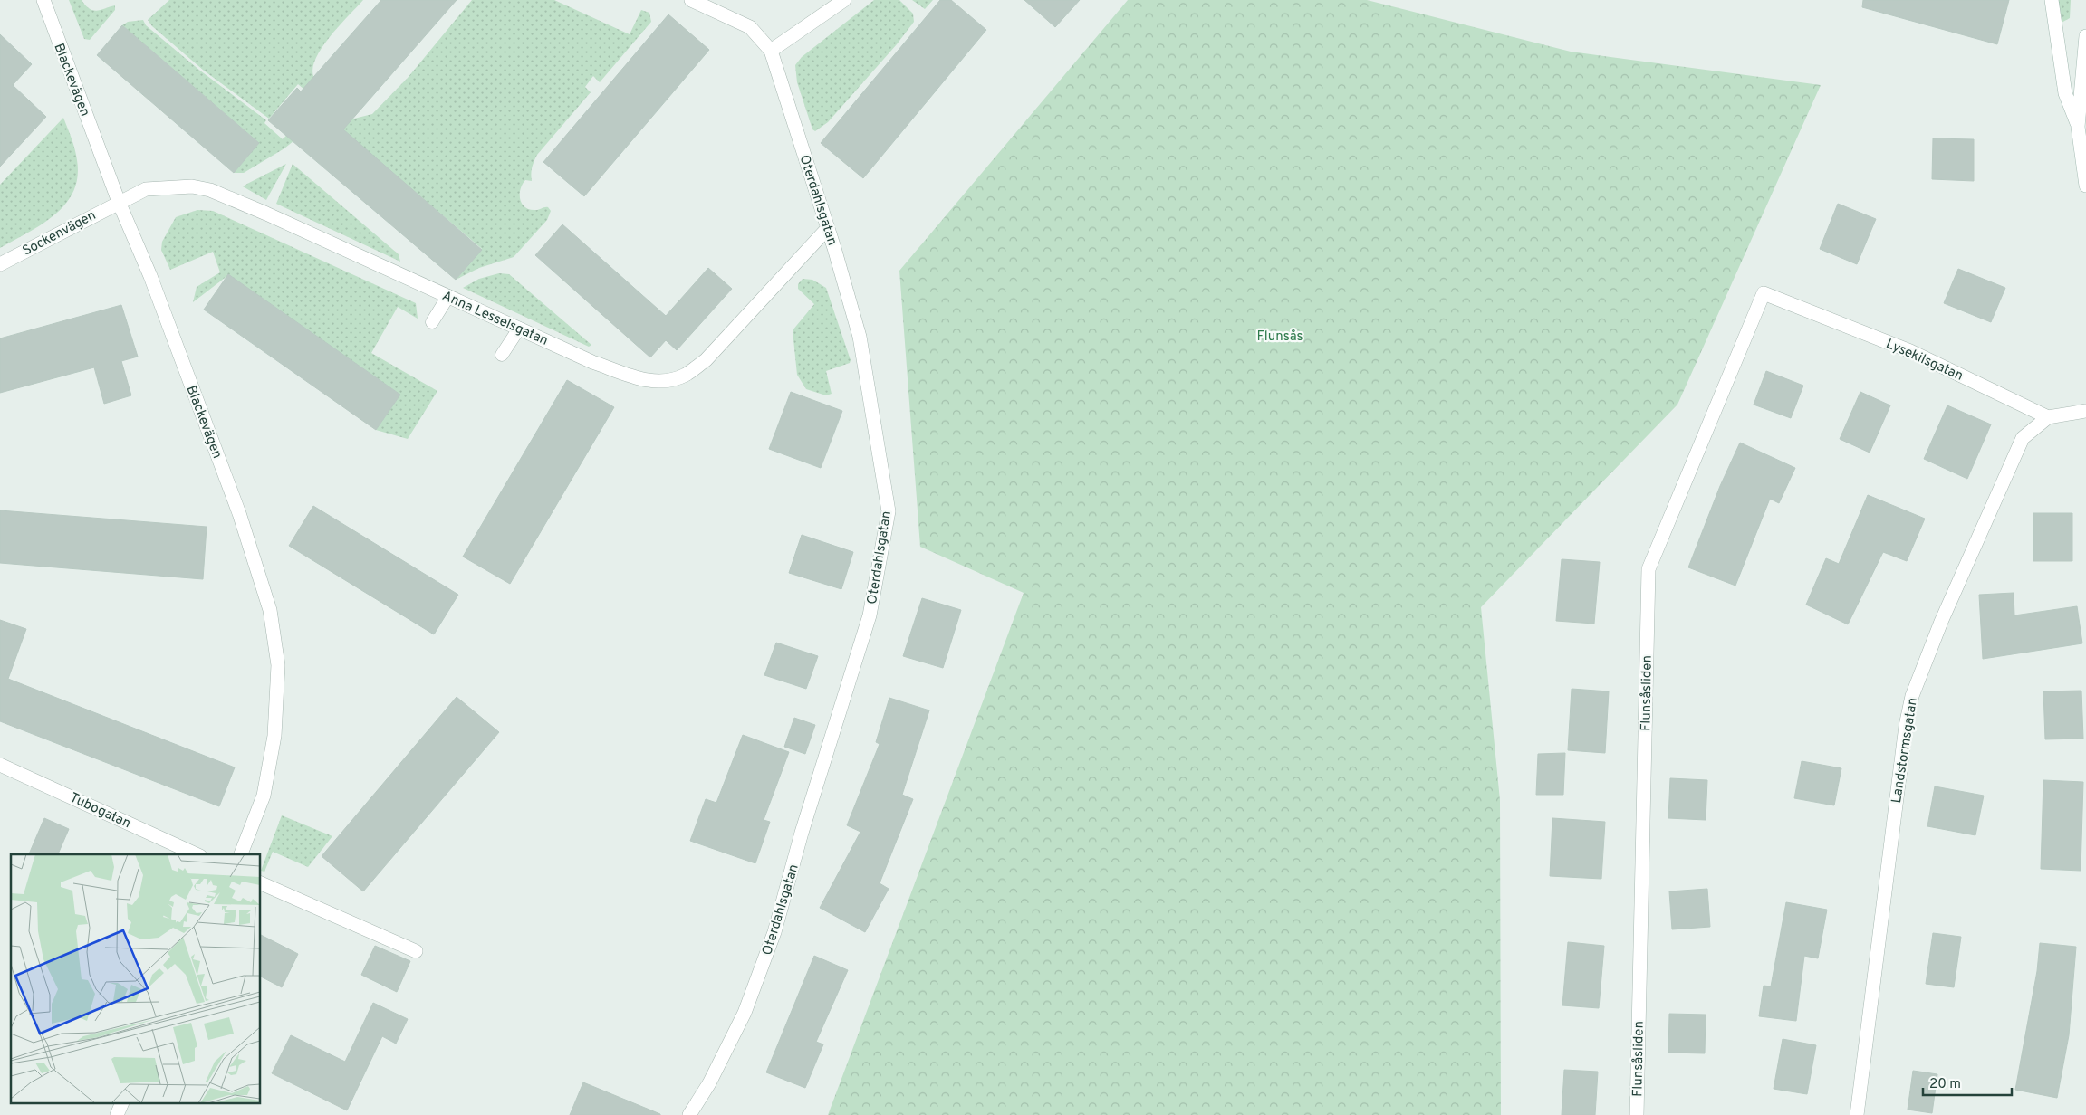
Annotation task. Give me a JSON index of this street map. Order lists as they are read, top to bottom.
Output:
{
  "streets": {
    "street": [
      "Blackevägen",
      "Oterdahlsgatan",
      "Sockenvägen",
      "Anna Lesselsgatan",
      "Lysekilsgatan",
      "Flunsåsliden",
      "Landstormsgatan",
      "Tubogatan"
    ]
  },
  "crossings": [
    ["Blackevägen", "Sockenvägen"],
    ["Blackevägen", "Anna Lesselsgatan"],
    ["Oterdahlsgatan", "Anna Lesselsgatan"],
    ["Sockenvägen", "Anna Lesselsgatan"],
    ["Lysekilsgatan", "Flunsåsliden"],
    ["Lysekilsgatan", "Landstormsgatan"]
  ],
  "parks": ["Flunsås"],
  "scale_bar": "20 m"
}
